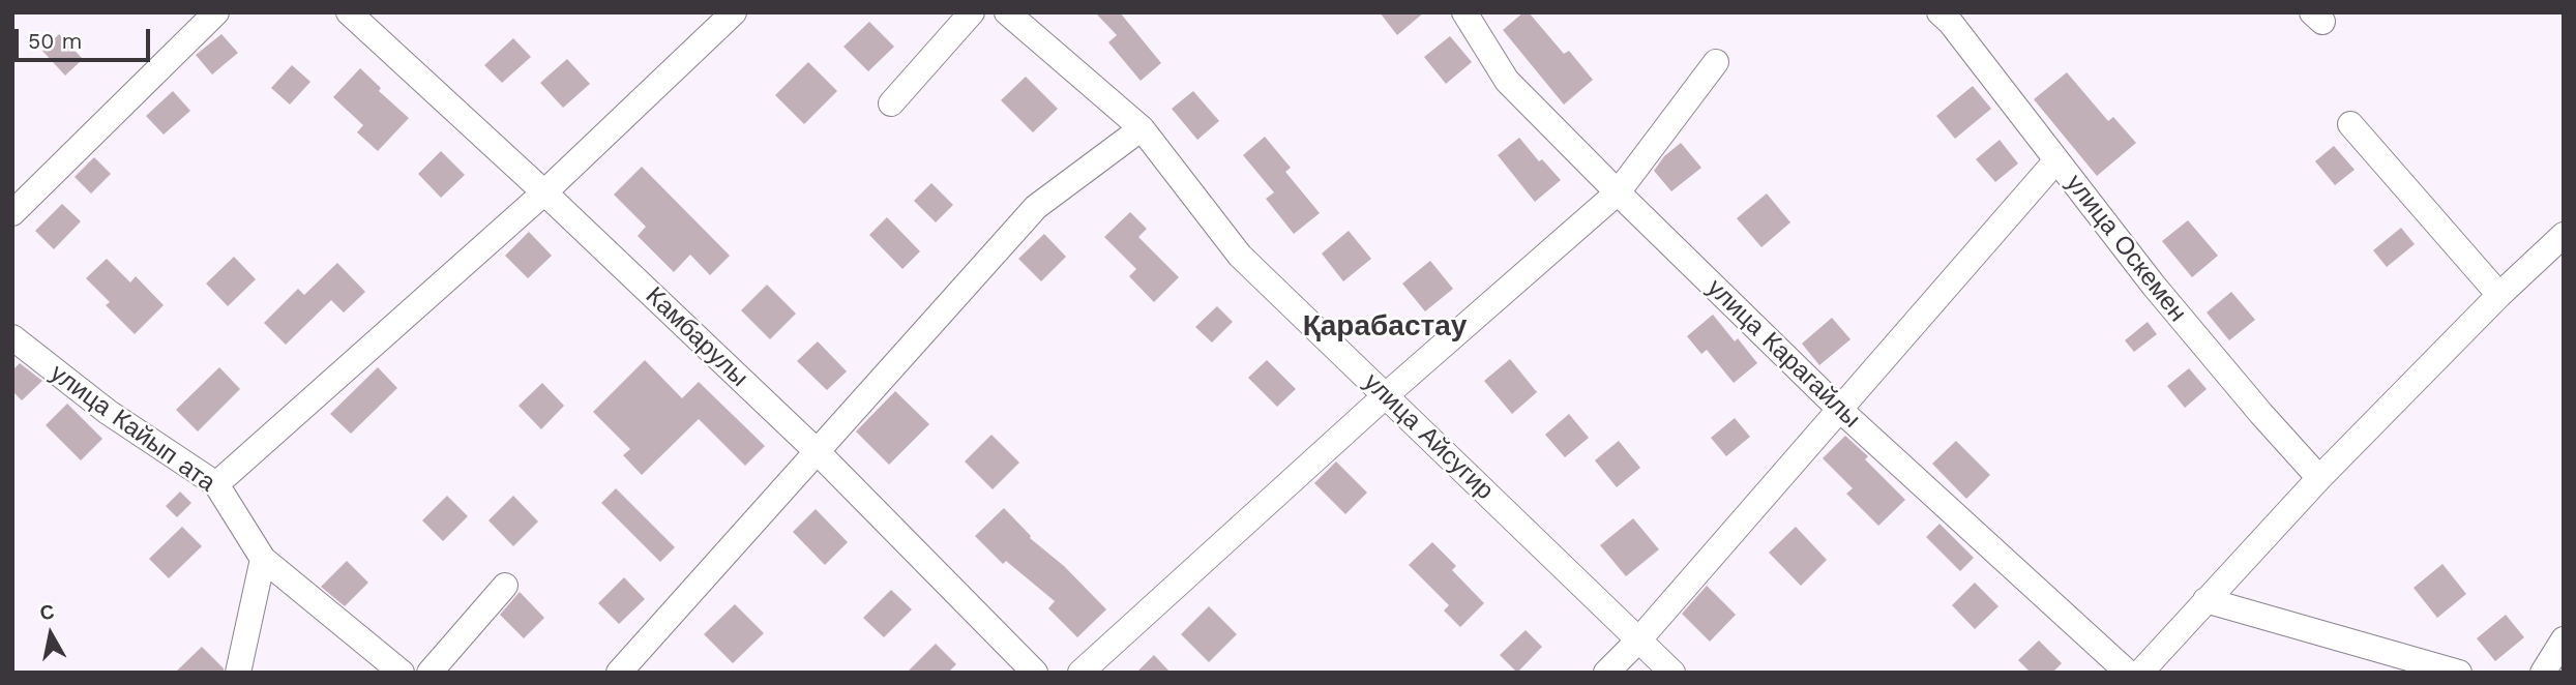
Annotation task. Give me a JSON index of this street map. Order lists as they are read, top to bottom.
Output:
{
  "streets": {
    "street": [
      "улица Оскемен",
      "Камбарулы",
      "улица Карагайлы",
      "улица Кайып ата",
      "улица Айсугир"
    ]
  },
  "districts": ["Қарабастау"],
  "scale_bar": "50 m",
  "north": "top"
}
